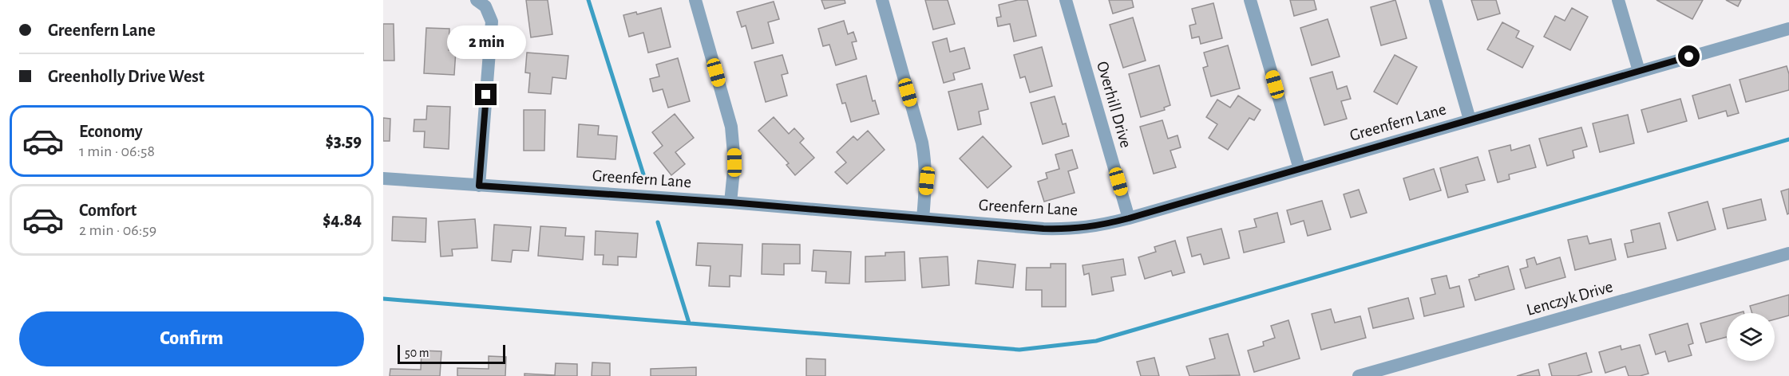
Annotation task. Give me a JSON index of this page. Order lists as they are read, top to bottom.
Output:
{
  "streets": {
    "street": ["Overhill Drive", "Greenfern Lane", "Lenczyk Drive"]
  },
  "crossings": [
    ["Overhill Drive", "Greenfern Lane"]
  ],
  "scale_bar": "50 m",
  "page": {
    "banner": ["Greenfern Lane", "Greenholly Drive West"],
    "bubble": "2 min",
    "list": [
      {
        "name": "Economy",
        "note": "1 min · 06:58",
        "value": "$3.59"
      },
      {
        "name": "Comfort",
        "note": "2 min · 06:59",
        "value": "$4.84"
      }
    ],
    "buttons": "Confirm",
    "scale": "50 m"
  }
}
